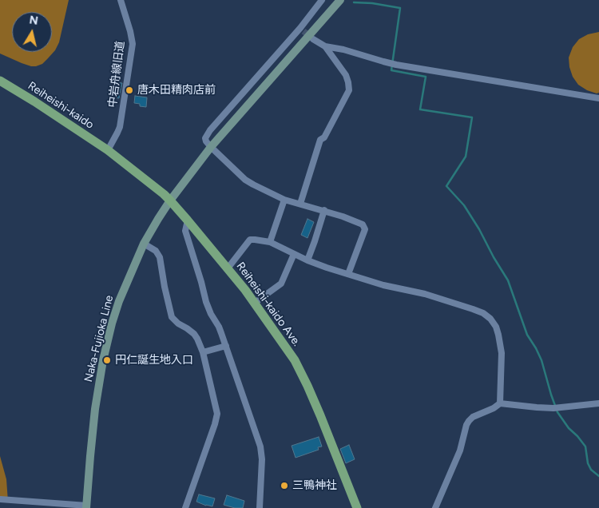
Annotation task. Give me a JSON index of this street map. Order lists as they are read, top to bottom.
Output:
{
  "streets": {
    "main road": ["Reiheishi-kaido", "Reiheishi-kaido Ave.", "Naka-Fujioka Line"],
    "street": ["中岩舟線旧道"]
  },
  "crossings": [
    ["中岩舟線旧道", "Reiheishi-kaido"],
    ["中岩舟線旧道", "Reiheishi-kaido Ave."],
    ["Reiheishi-kaido", "Reiheishi-kaido Ave."],
    ["Reiheishi-kaido Ave.", "Naka-Fujioka Line"]
  ],
  "places": ["唐木田精肉店前", "円仁誕生地入口", "三鴨神社"],
  "north": "top"
}
